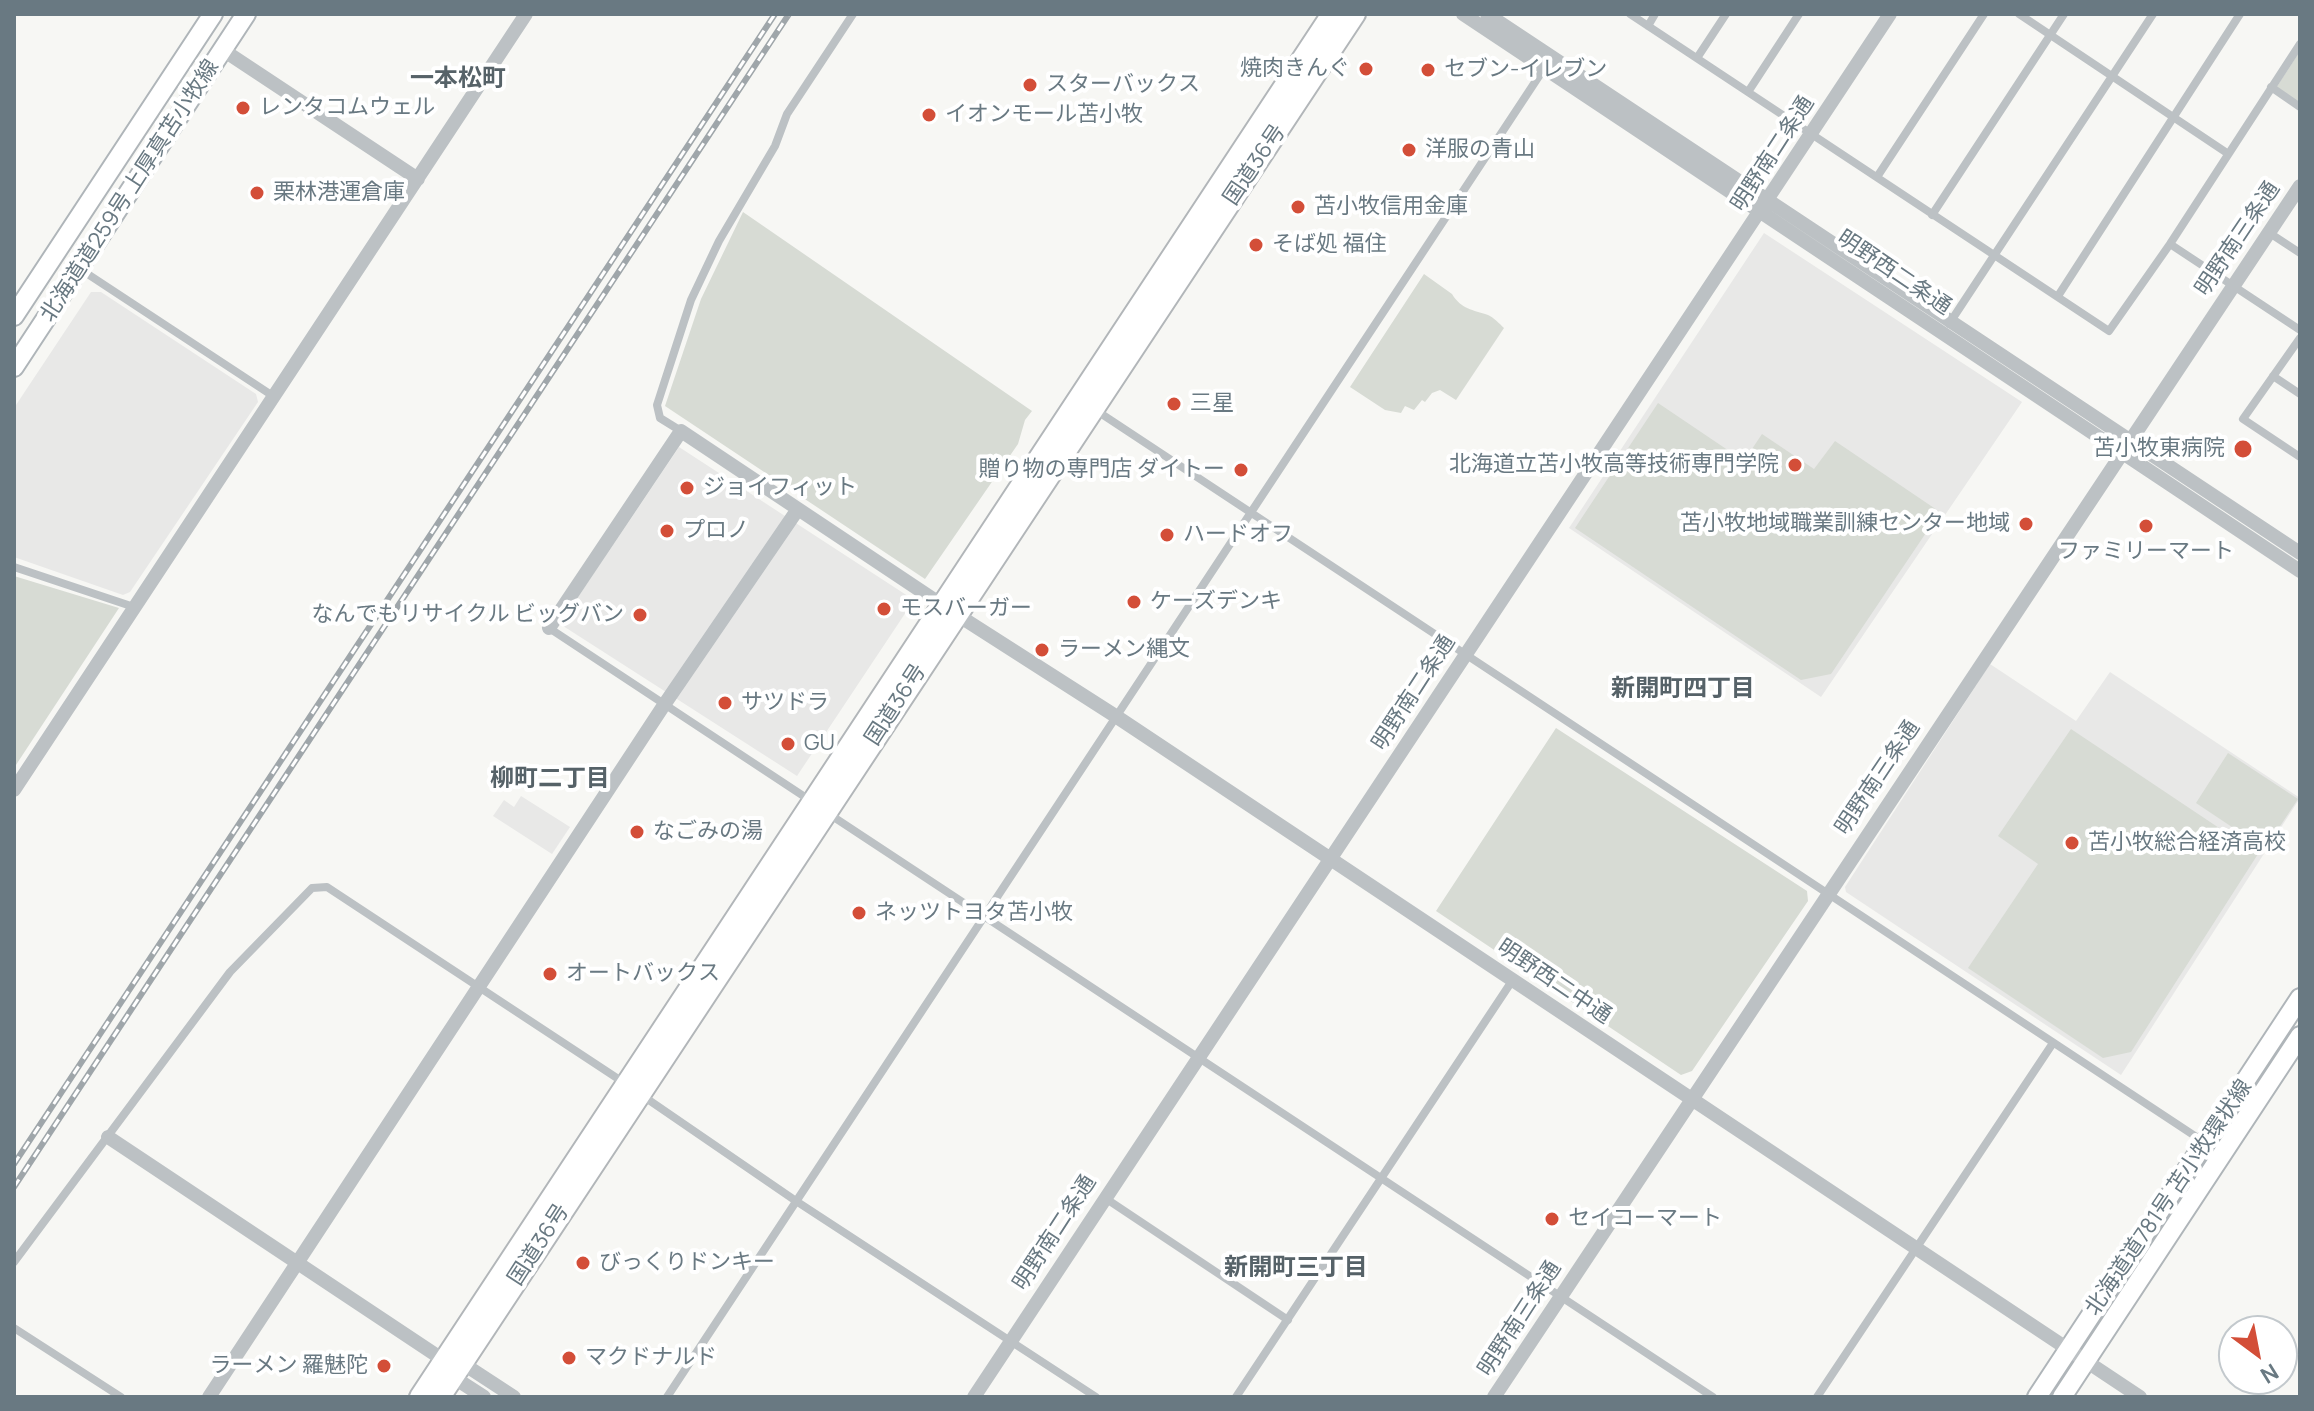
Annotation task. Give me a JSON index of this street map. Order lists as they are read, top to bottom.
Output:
{
  "streets": {
    "highway": ["国道36号"],
    "main road": ["北海道道259号 上厚真苫小牧線", "北海道道781号 苫小牧環状線"],
    "street": [
      "明野南二条通",
      "明野南三条通",
      "明野西二条通",
      "明野西二中通"
    ]
  },
  "crossings": [
    ["明野南二条通", "明野西二条通"],
    ["明野南二条通", "明野西二中通"],
    ["国道36号", "明野西二中通"],
    ["明野南三条通", "明野西二条通"],
    ["明野南三条通", "明野西二中通"],
    ["明野西二中通", "北海道道781号 苫小牧環状線"]
  ],
  "districts": [
    "一本松町",
    "新開町四丁目",
    "柳町二丁目",
    "新開町三丁目"
  ],
  "places": [
    "焼肉きんぐ",
    "セブン-イレブン",
    "スターバックス",
    "レンタコムウェル",
    "イオンモール苫小牧",
    "洋服の青山",
    "栗林港運倉庫",
    "苫小牧信用金庫",
    "そば処 福住",
    "三星",
    "苫小牧東病院",
    "北海道立苫小牧高等技術専門学院",
    "贈り物の専門店 ダイトー",
    "ジョイフィット",
    "苫小牧地域職業訓練センター地域",
    "ファミリーマート",
    "プロノ",
    "ハードオフ",
    "ケーズデンキ",
    "モスバーガー",
    "なんでもリサイクル ビッグバン",
    "ラーメン縄文",
    "サツドラ",
    "GU",
    "なごみの湯",
    "苫小牧総合経済高校",
    "ネッツトヨタ苫小牧",
    "オートバックス",
    "セイコーマート",
    "びっくりドンキー",
    "マクドナルド",
    "ラーメン 羅魅陀"
  ],
  "north": "bottom right"
}
